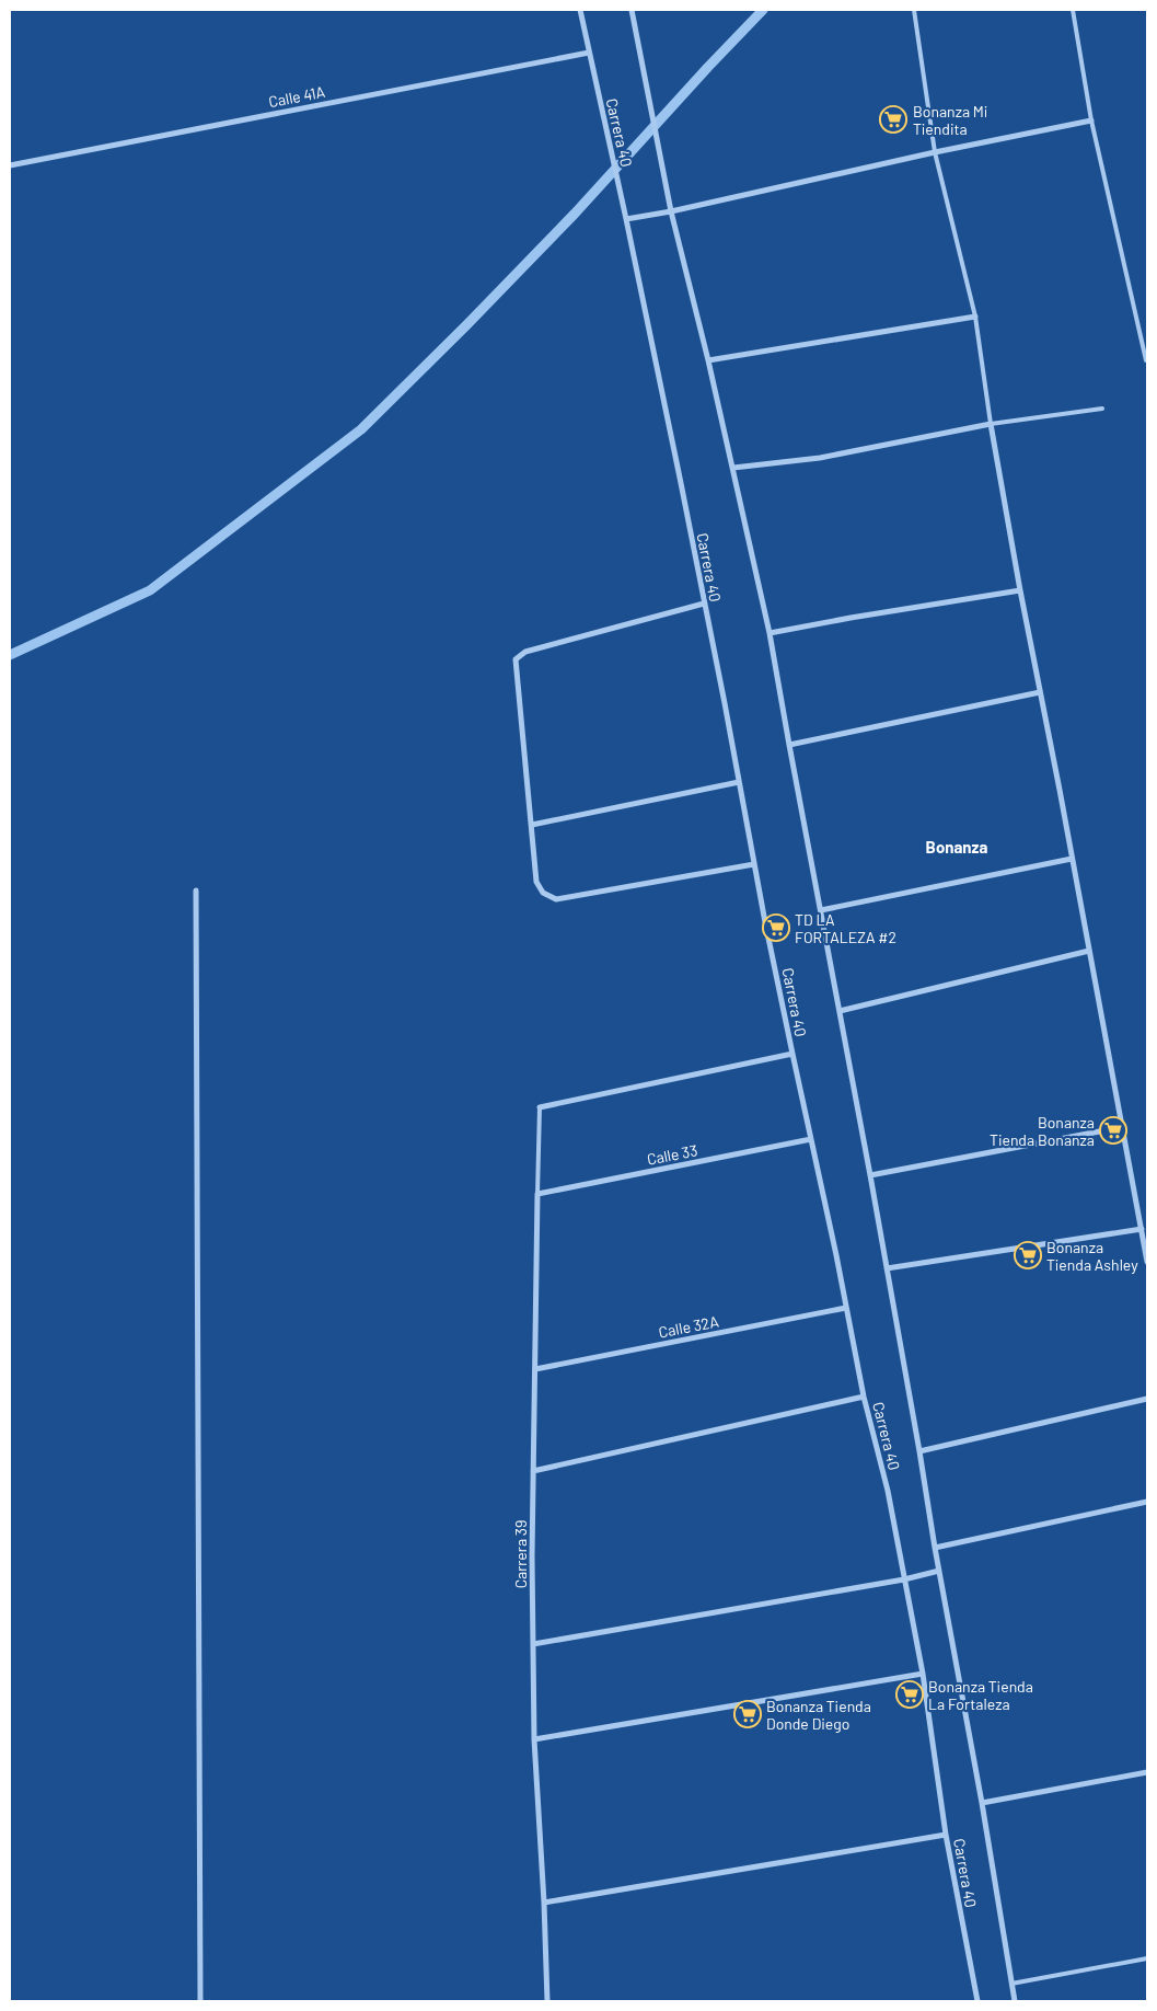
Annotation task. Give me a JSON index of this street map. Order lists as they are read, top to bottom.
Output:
{
  "streets": {
    "street": [
      "Calle 41A",
      "Carrera 40",
      "Calle 33",
      "Calle 32A",
      "Carrera 39"
    ]
  },
  "crossings": [
    ["Calle 41A", "Carrera 40"],
    ["Carrera 40", "Calle 33"],
    ["Carrera 40", "Calle 32A"],
    ["Calle 33", "Carrera 39"],
    ["Calle 32A", "Carrera 39"]
  ],
  "districts": ["Bonanza"],
  "places": {
    "supermarket": [
      "Bonanza Mi Tiendita",
      "TD LA FORTALEZA #2",
      "Bonanza Tienda Bonanza",
      "Bonanza Tienda Ashley",
      "Bonanza Tienda La Fortaleza",
      "Bonanza Tienda Donde Diego"
    ]
  }
}
